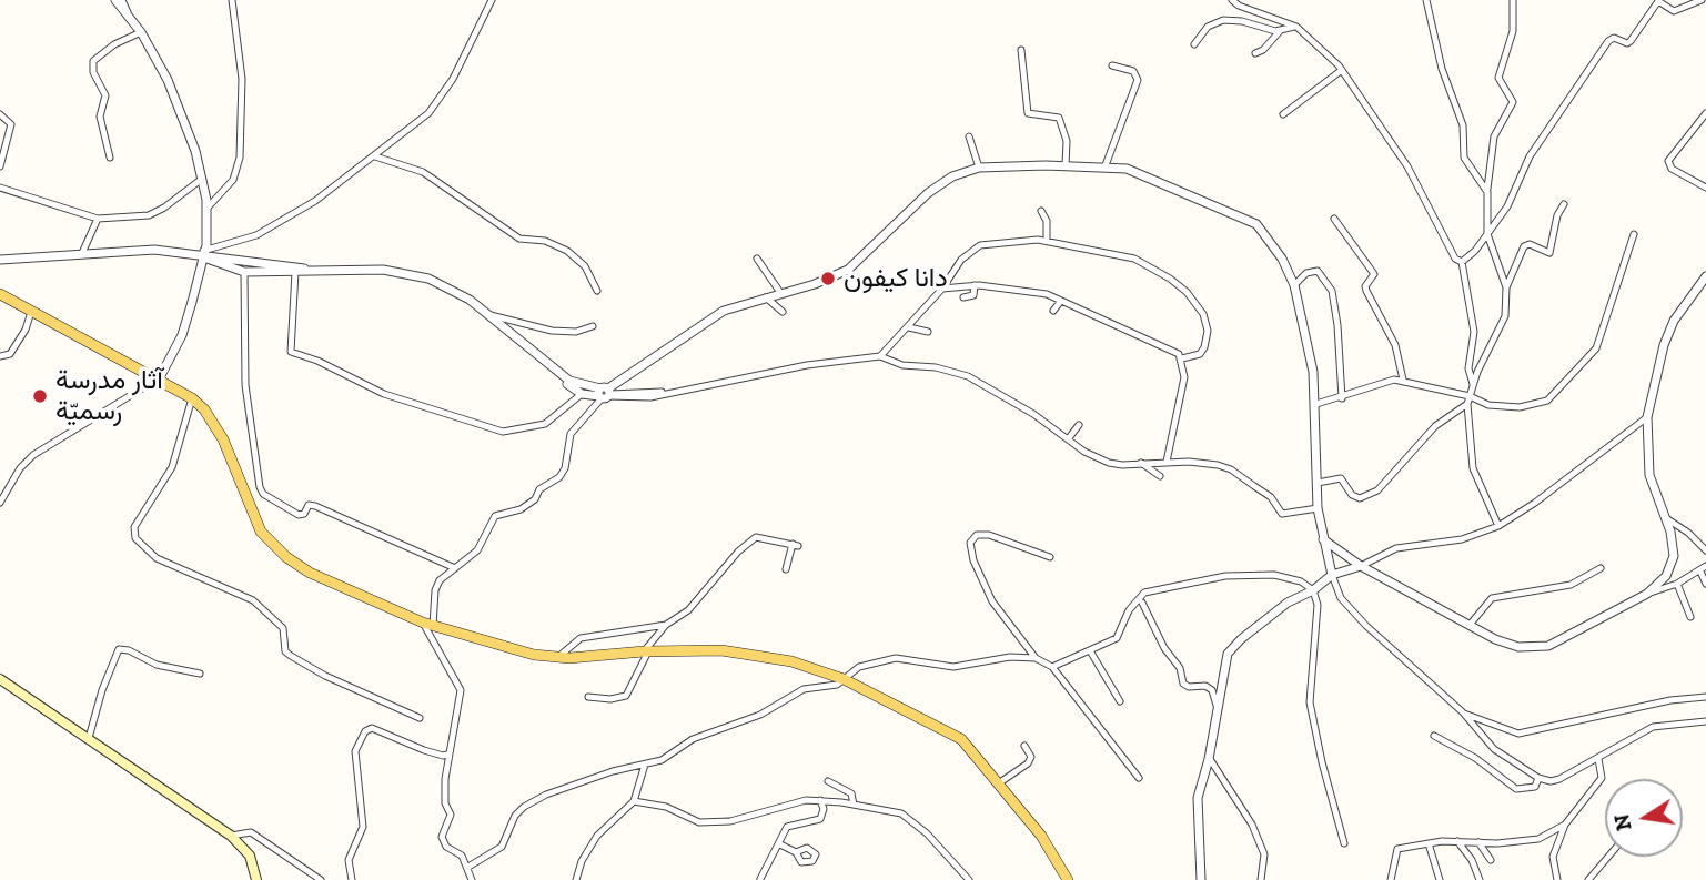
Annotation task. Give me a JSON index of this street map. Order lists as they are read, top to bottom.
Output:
{
  "places": ["دانا كيفون", "آثار مدرسة رسميّة"],
  "north": "left"
}
